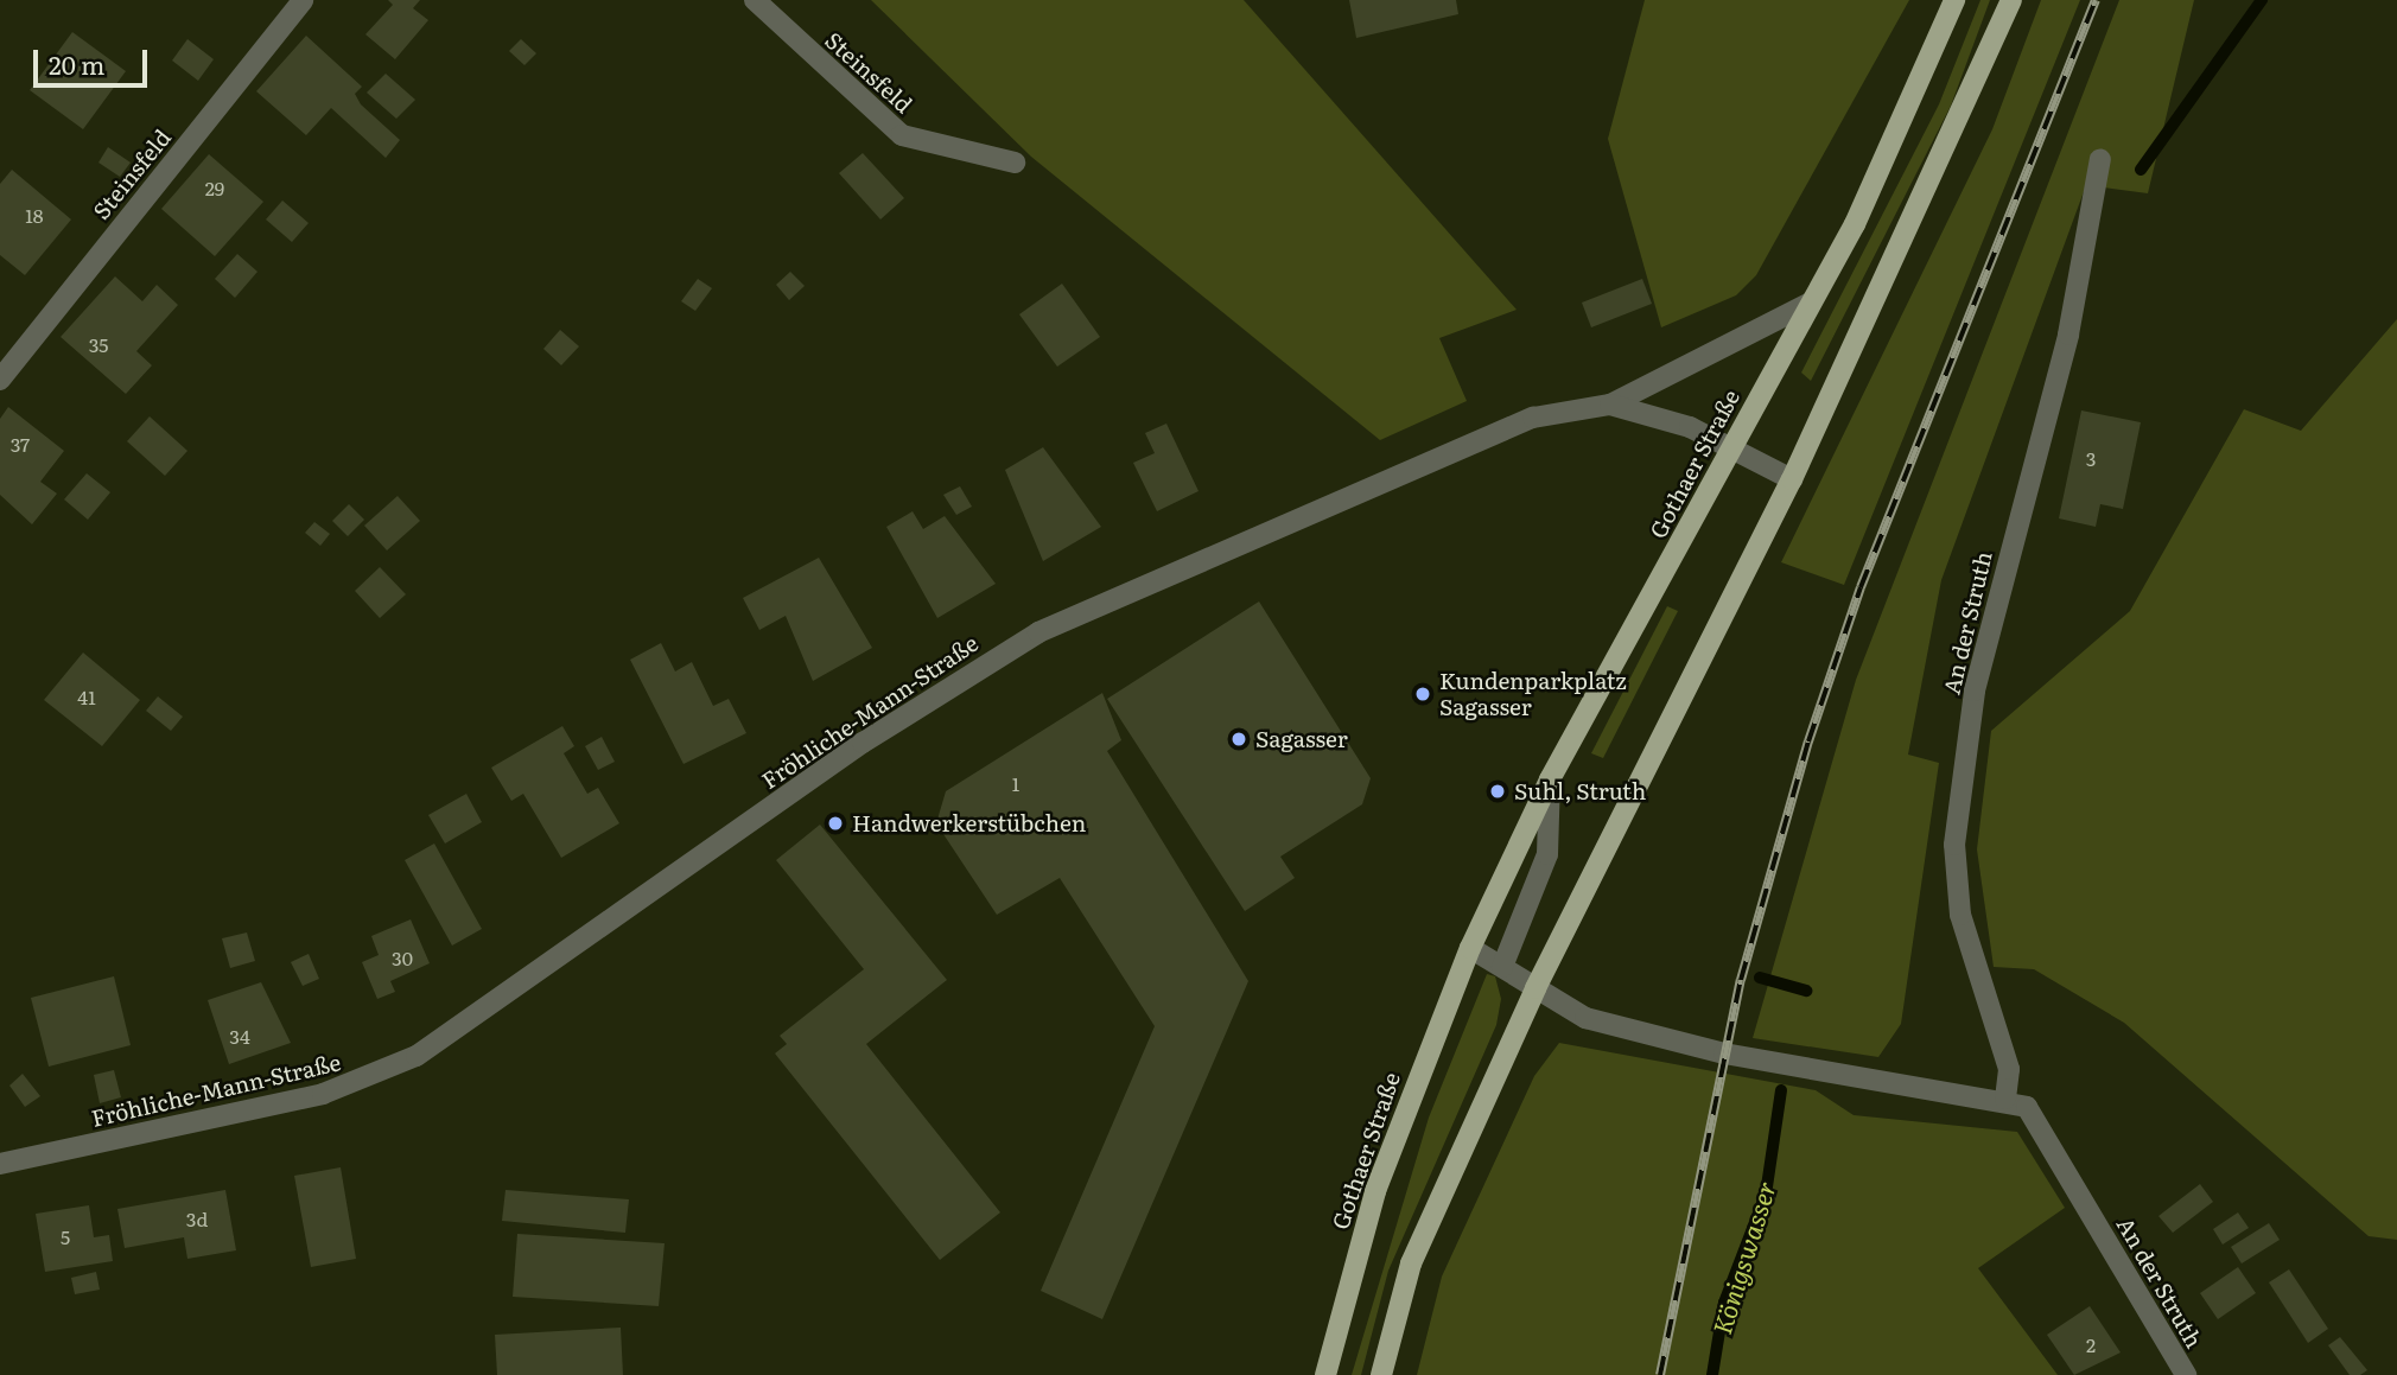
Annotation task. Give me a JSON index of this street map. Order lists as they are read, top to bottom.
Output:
{
  "streets": {
    "main road": ["Gothaer Straße"],
    "street": ["Steinsfeld", "An der Struth", "Fröhliche-Mann-Straße"]
  },
  "crossings": [
    ["Gothaer Straße", "Fröhliche-Mann-Straße"]
  ],
  "water": ["Königswasser"],
  "places": [
    "Kundenparkplatz Sagasser",
    "Sagasser",
    "Suhl, Struth",
    "Handwerkerstübchen"
  ],
  "house_numbers": [
    "29",
    "18",
    "35",
    "37",
    "3",
    "41",
    "1",
    "30",
    "34",
    "3d",
    "5",
    "2"
  ],
  "scale_bar": "20 m"
}
